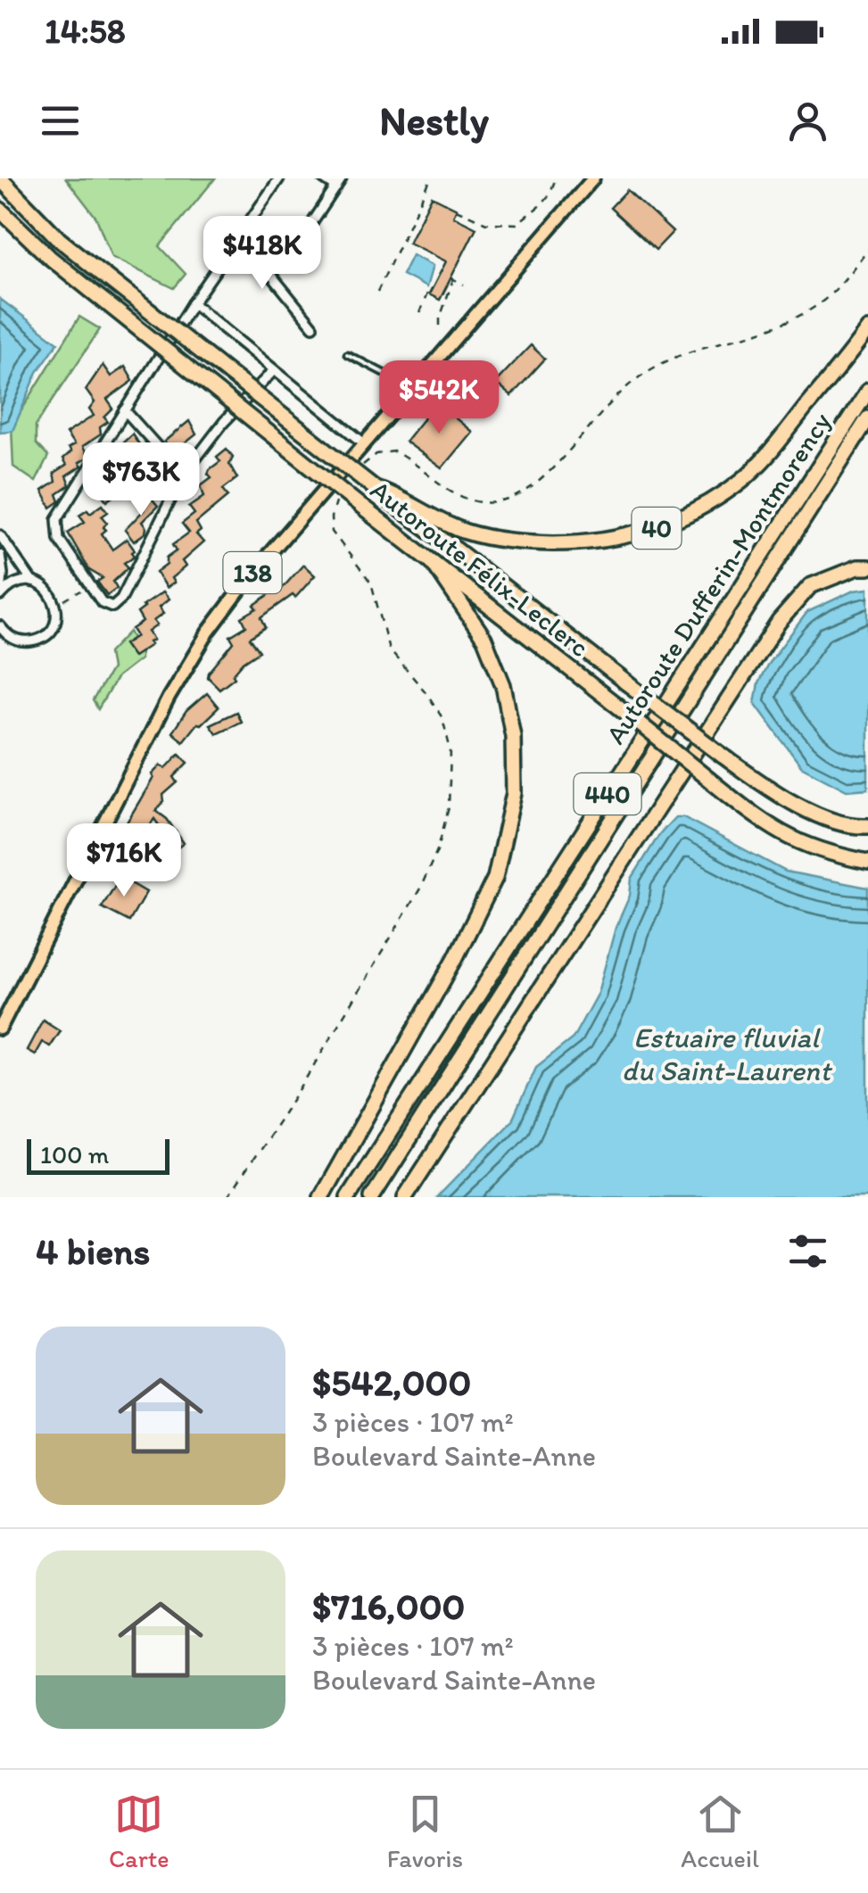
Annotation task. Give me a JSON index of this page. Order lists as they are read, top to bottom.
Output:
{
  "streets": {
    "highway": [
      "40",
      "Autoroute Félix-Leclerc",
      "Autoroute Dufferin-Montmorency",
      "440"
    ],
    "main road": ["138"]
  },
  "crossings": [
    ["40", "Autoroute Félix-Leclerc"]
  ],
  "water": ["Estuaire fluvial du Saint-Laurent"],
  "scale_bar": "100 m",
  "page": {
    "status": "14:58",
    "header": "Nestly",
    "price": [
      "$418K",
      "$542K",
      "$763K",
      "$716K"
    ],
    "scale": "100 m",
    "heading": "4 biens",
    "list": [
      {
        "name": "$542,000",
        "note": "3 pièces · 107 m² · Boulevard Sainte-Anne"
      },
      {
        "name": "$716,000",
        "note": "3 pièces · 107 m² · Boulevard Sainte-Anne"
      }
    ],
    "tabs": ["Carte", "Favoris", "Accueil"]
  }
}
